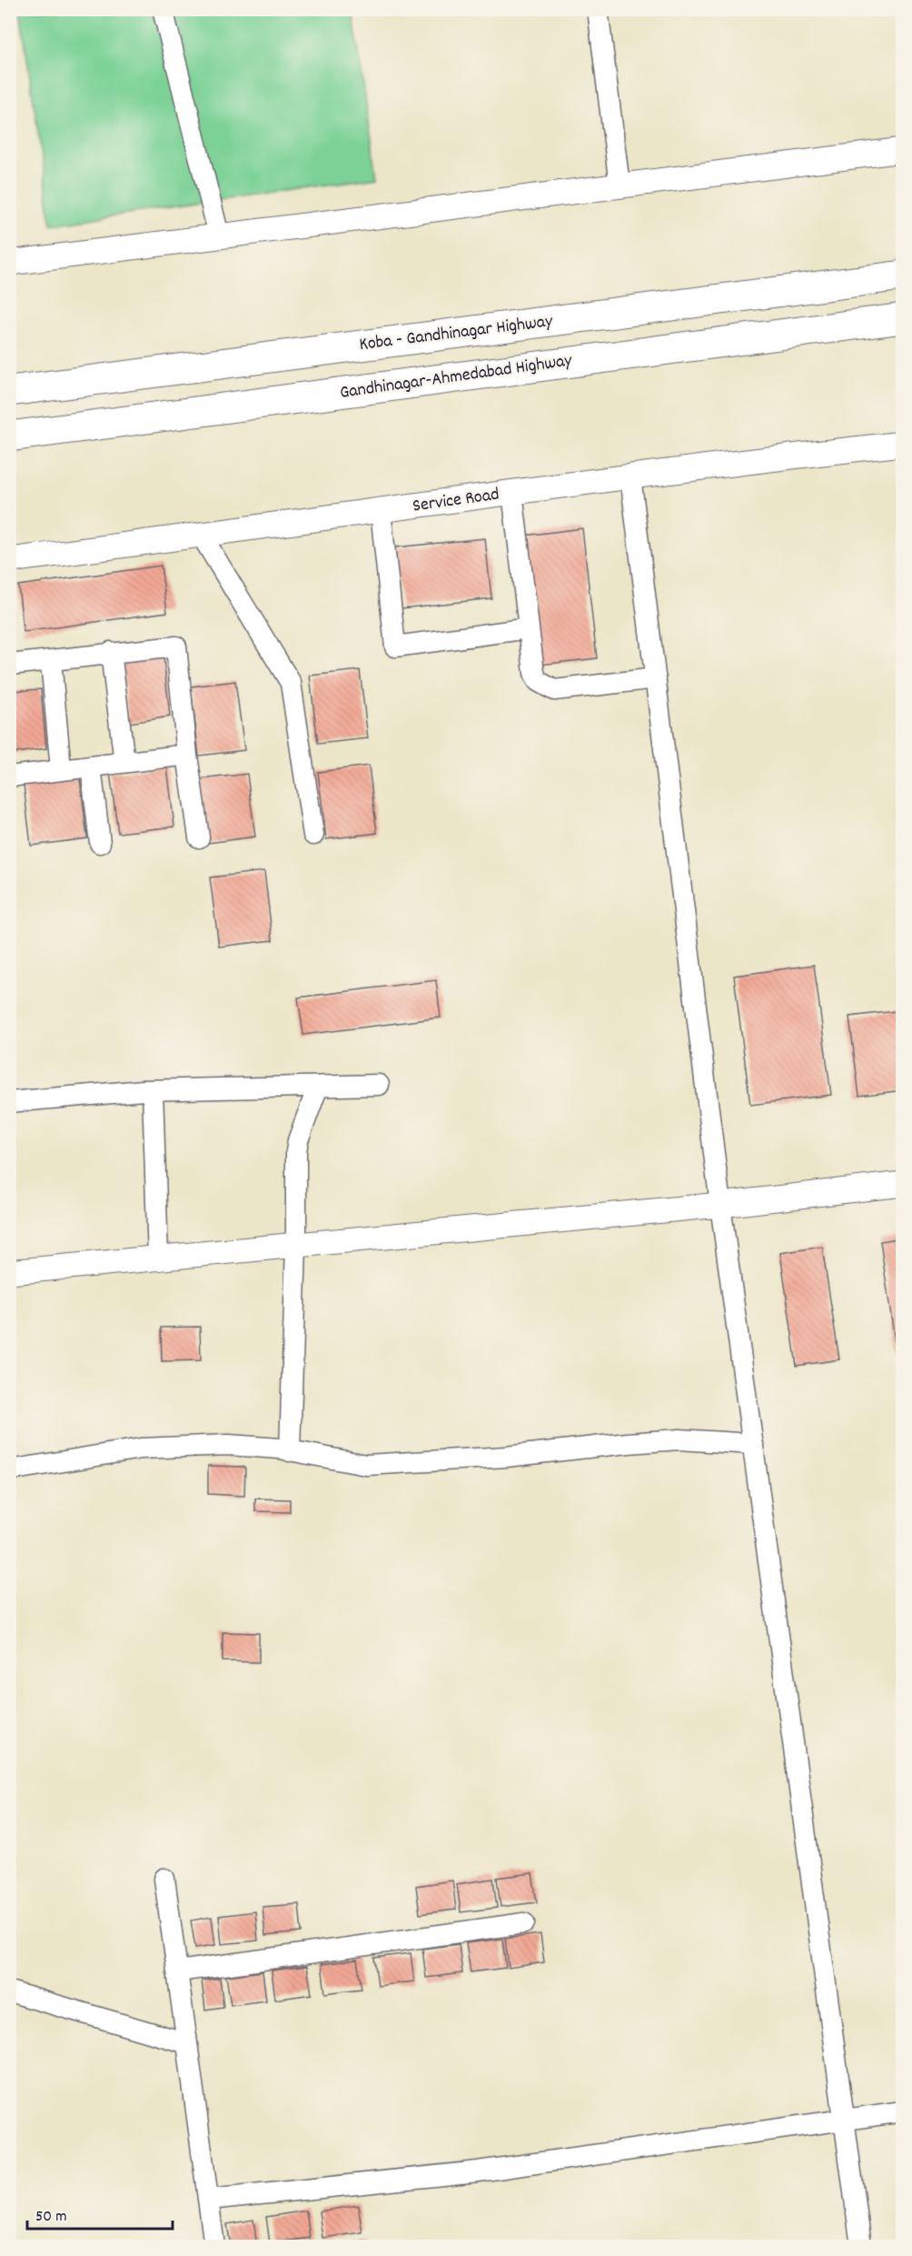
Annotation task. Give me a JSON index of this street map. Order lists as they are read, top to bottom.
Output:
{
  "streets": {
    "main road": ["Koba - Gandhinagar Highway", "Gandhinagar-Ahmedabad Highway"],
    "street": ["Service Road"]
  },
  "scale_bar": "50 m"
}
